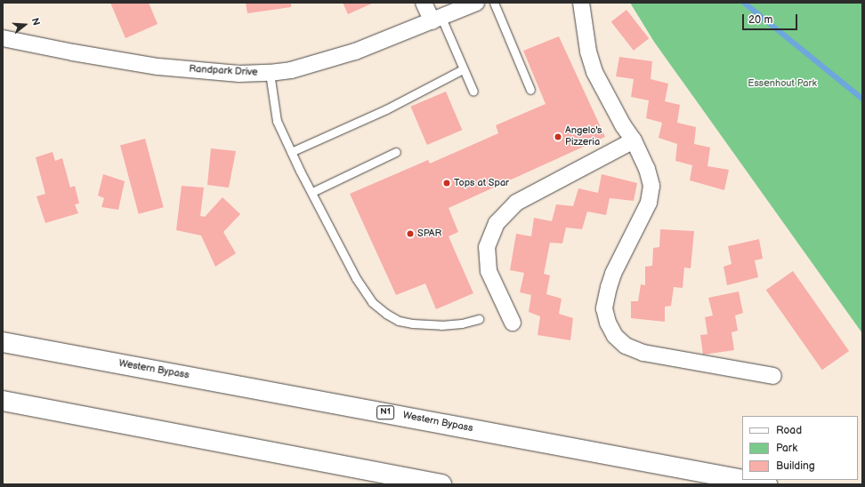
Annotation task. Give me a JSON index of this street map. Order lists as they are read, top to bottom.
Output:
{
  "streets": {
    "highway": ["Western Bypass", "N1"],
    "street": ["Randpark Drive"]
  },
  "parks": ["Essenhout Park"],
  "places": ["Angelo's Pizzeria", "Tops at Spar", "SPAR"],
  "legend": ["Road", "Park", "Building"],
  "scale_bar": "20 m",
  "north": "right"
}
